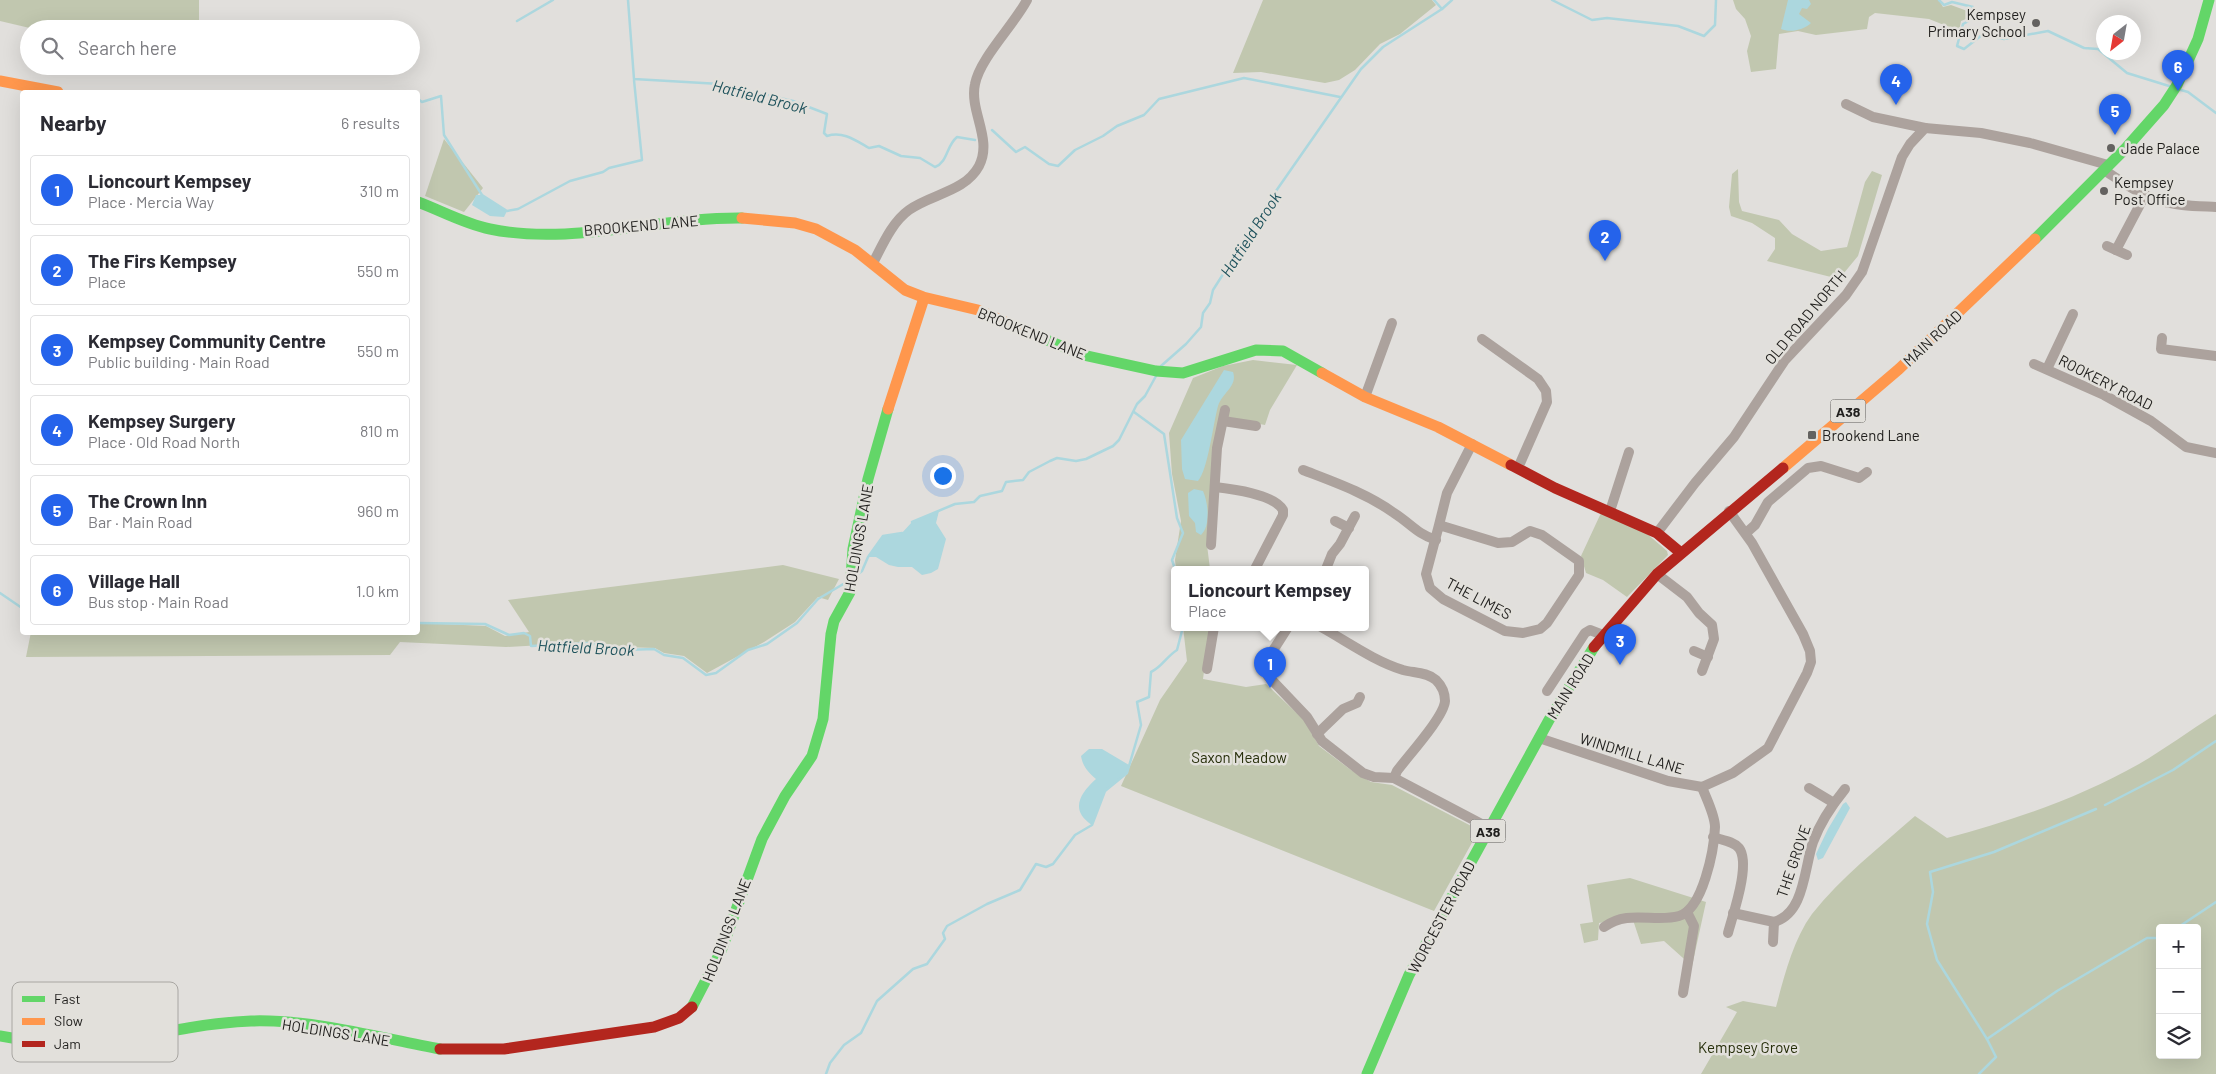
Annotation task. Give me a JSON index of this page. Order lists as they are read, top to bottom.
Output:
{
  "streets": {
    "street": [
      "BROOKEND LANE",
      "OLD ROAD NORTH",
      "MAIN ROAD",
      "ROOKERY ROAD",
      "A38",
      "HOLDINGS LANE",
      "THE LIMES",
      "WINDMILL LANE",
      "THE GROVE",
      "WORCESTER ROAD"
    ]
  },
  "crossings": [
    ["BROOKEND LANE", "OLD ROAD NORTH"],
    ["BROOKEND LANE", "MAIN ROAD"],
    ["BROOKEND LANE", "HOLDINGS LANE"],
    ["BROOKEND LANE", "THE LIMES"],
    ["MAIN ROAD", "WINDMILL LANE"],
    ["MAIN ROAD", "WORCESTER ROAD"],
    ["WINDMILL LANE", "WORCESTER ROAD"]
  ],
  "water": ["Hatfield Brook"],
  "parks": ["Saxon Meadow", "Kempsey Grove"],
  "places": {
    "other": ["Kempsey Primary School", "Jade Palace", "Kempsey Post Office"],
    "transit": ["Brookend Lane"]
  },
  "legend": ["Fast", "Slow", "Jam"],
  "north": "bottom left",
  "page": {
    "search": "Search here",
    "pins": [
      "6",
      "4",
      "5",
      "2",
      "3",
      "1"
    ],
    "heading": ["Nearby", "6 results"],
    "list": [
      {
        "mark": "1",
        "name": "Lioncourt Kempsey",
        "note": "Place · Mercia Way",
        "value": "310 m"
      },
      {
        "mark": "2",
        "name": "The Firs Kempsey",
        "note": "Place",
        "value": "550 m"
      },
      {
        "mark": "3",
        "name": "Kempsey Community Centre",
        "note": "Public building · Main Road",
        "value": "550 m"
      },
      {
        "mark": "4",
        "name": "Kempsey Surgery",
        "note": "Place · Old Road North",
        "value": "810 m"
      },
      {
        "mark": "5",
        "name": "The Crown Inn",
        "note": "Bar · Main Road",
        "value": "960 m"
      },
      {
        "mark": "6",
        "name": "Village Hall",
        "note": "Bus stop · Main Road",
        "value": "1.0 km"
      }
    ],
    "popup": ["Lioncourt Kempsey", "Place"],
    "map_buttons": ["+", "−"]
  }
}
